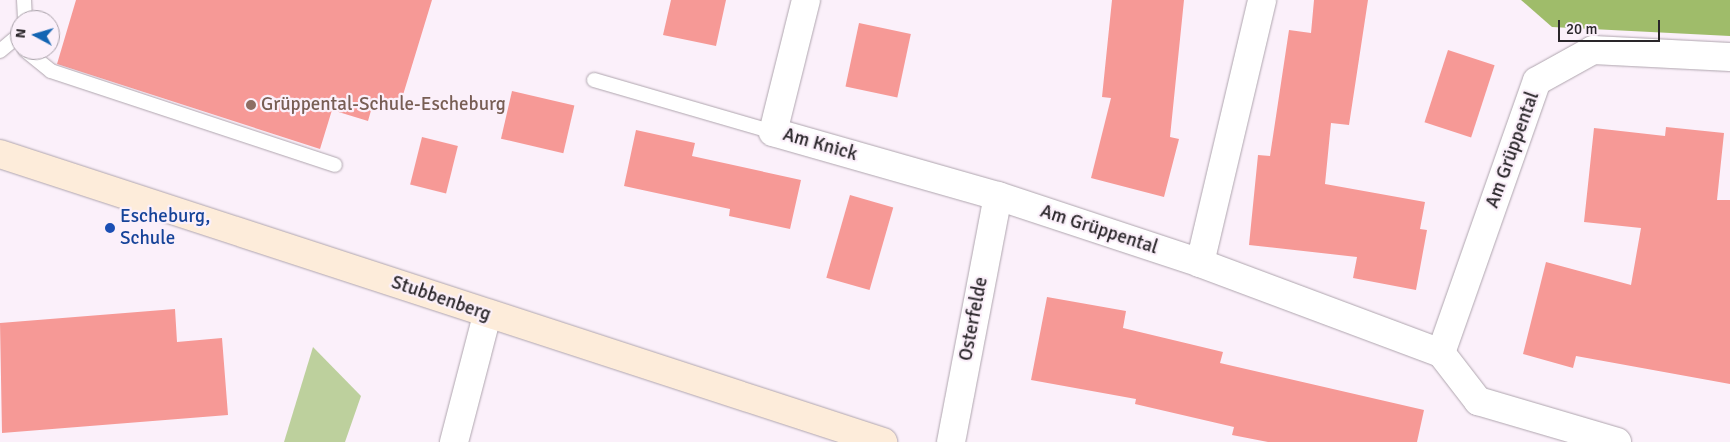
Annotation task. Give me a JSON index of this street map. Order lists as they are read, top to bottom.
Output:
{
  "streets": {
    "main road": ["Stubbenberg"],
    "street": ["Am Knick", "Am Grüppental", "Osterfelde"]
  },
  "crossings": [
    ["Am Knick", "Am Grüppental"],
    ["Am Knick", "Osterfelde"],
    ["Am Grüppental", "Osterfelde"]
  ],
  "places": ["Grüppental-Schule-Escheburg", "Escheburg, Schule"],
  "scale_bar": "20 m",
  "north": "left"
}
